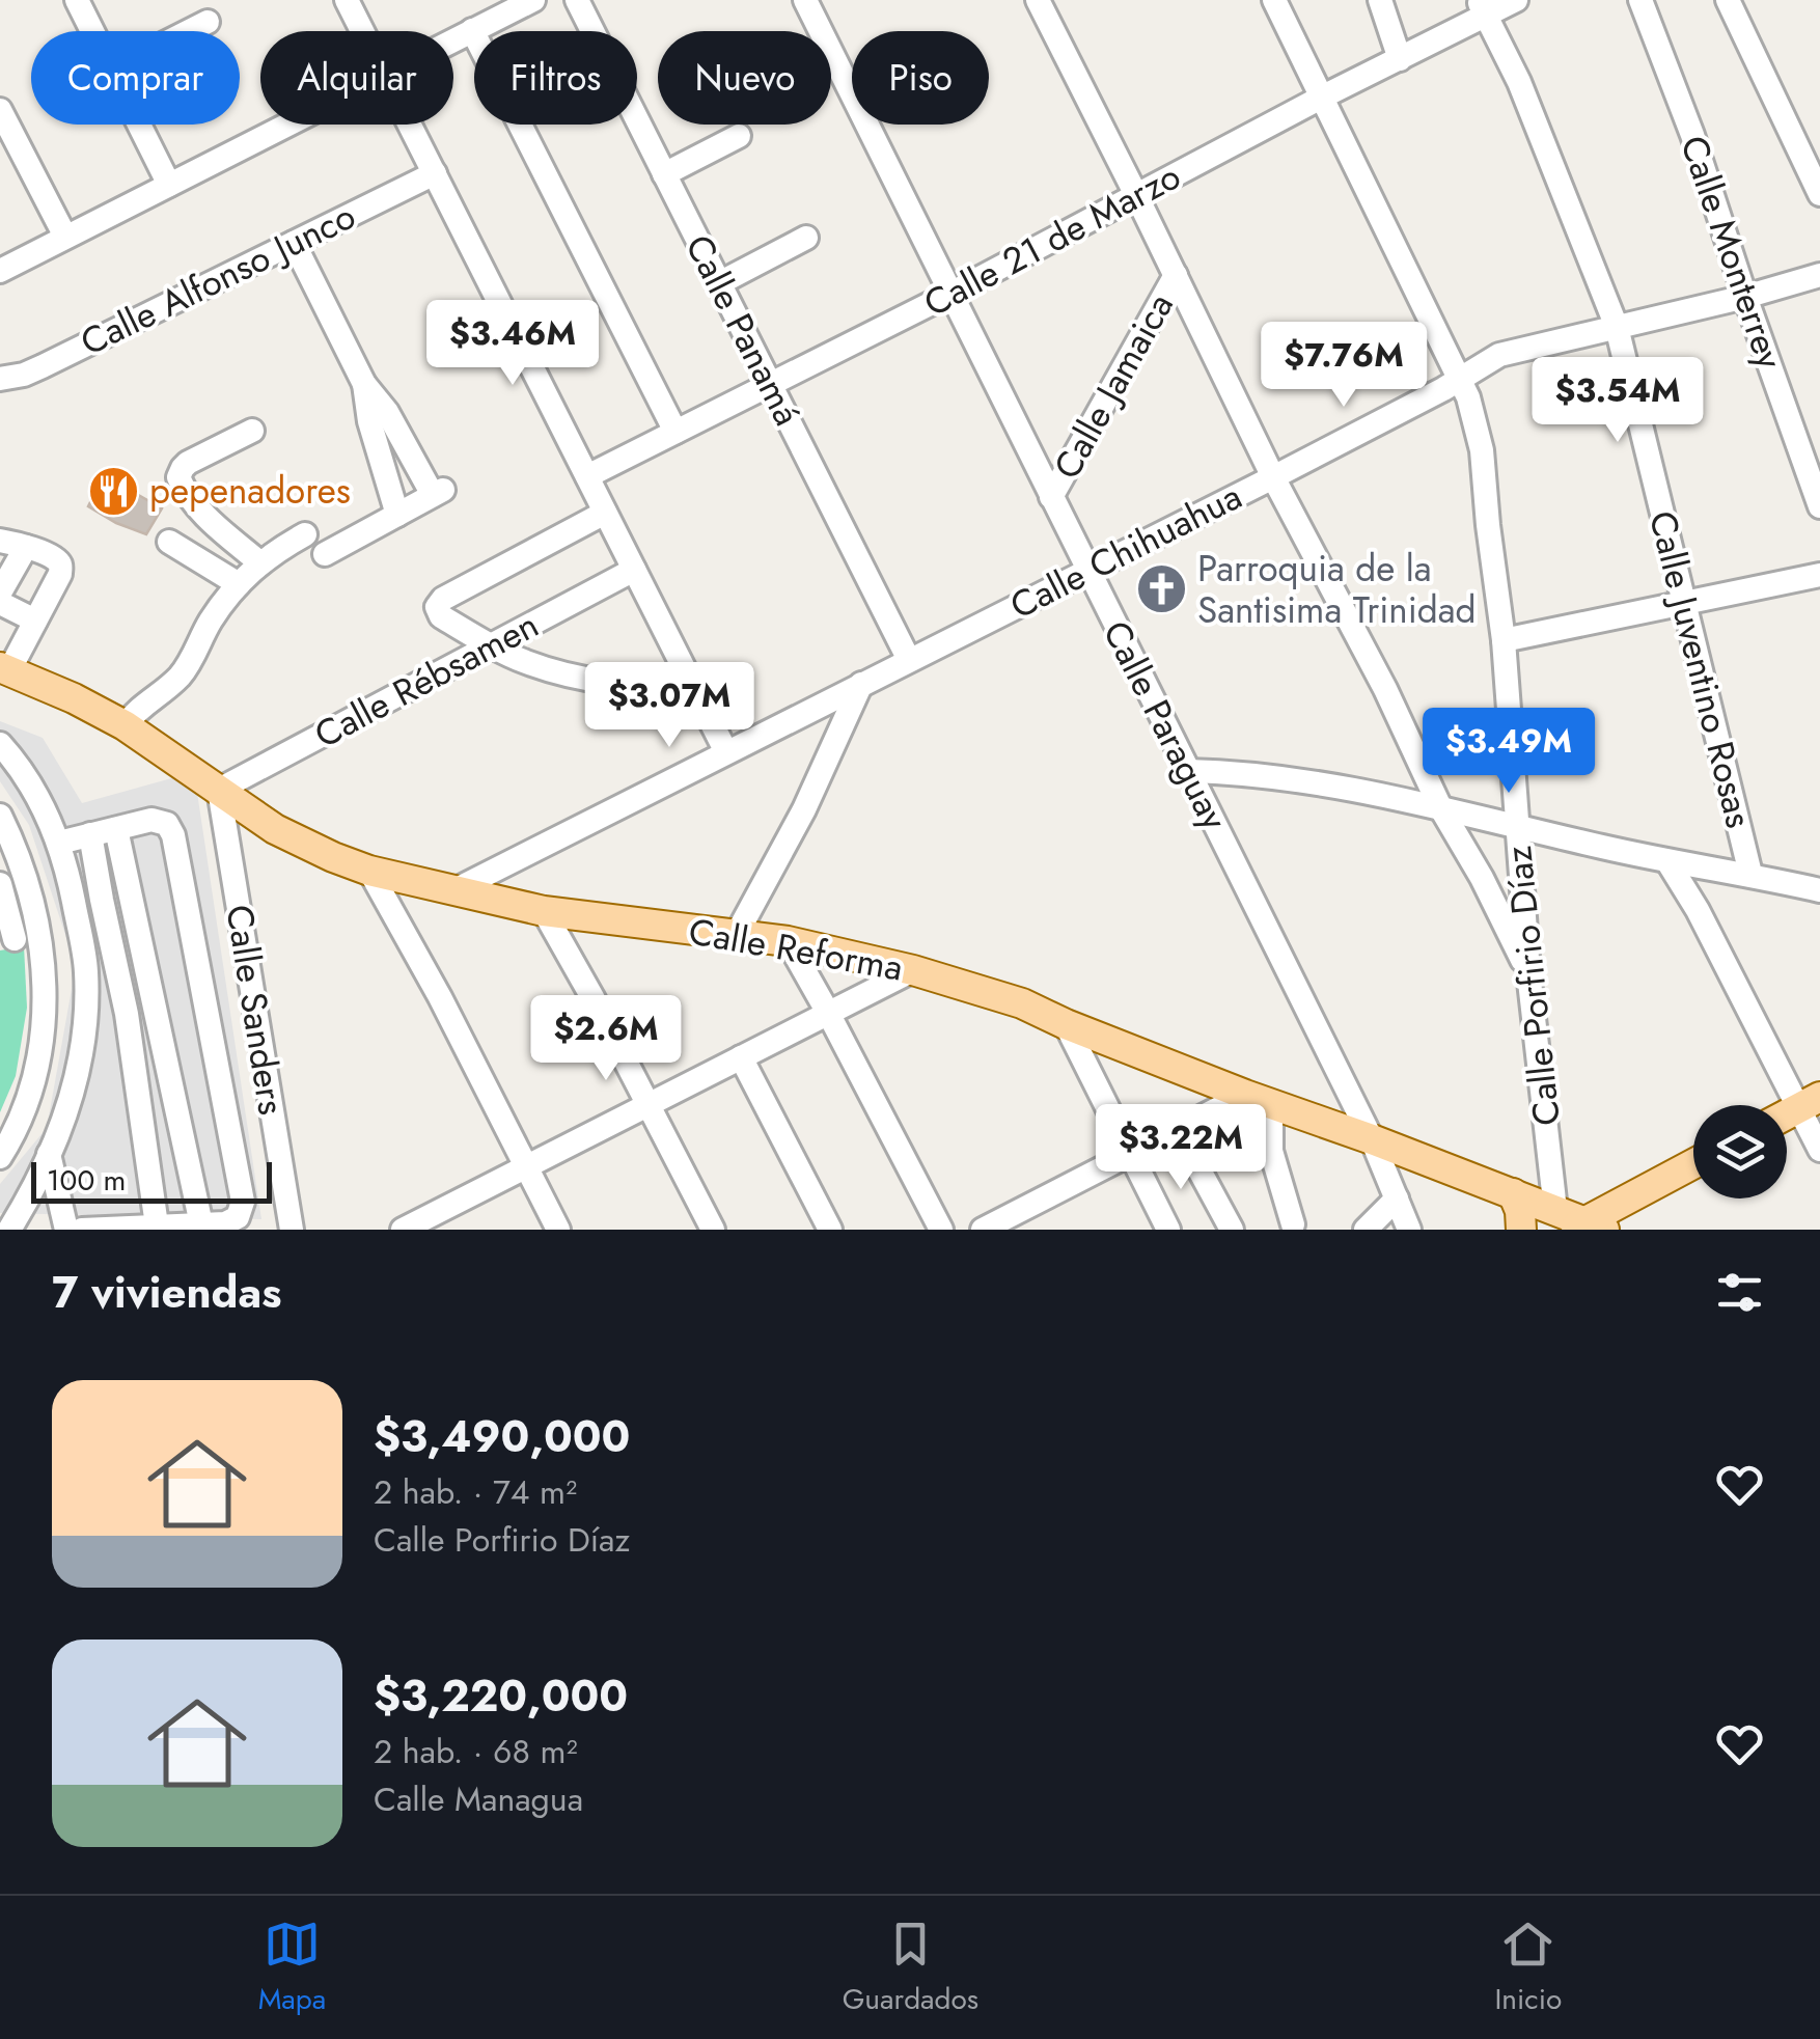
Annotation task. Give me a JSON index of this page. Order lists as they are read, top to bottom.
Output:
{
  "streets": {
    "main road": ["Calle Reforma"],
    "street": [
      "Calle 21 de Marzo",
      "Calle Monterrey",
      "Calle Alfonso Junco",
      "Calle Panamá",
      "Calle Jamaica",
      "Calle Chihuahua",
      "Calle Juventino Rosas",
      "Calle Rébsamen",
      "Calle Paraguay",
      "Calle Porfirio Díaz",
      "Calle Sanders"
    ]
  },
  "crossings": [
    ["Calle 21 de Marzo", "Calle Panamá"],
    ["Calle 21 de Marzo", "Calle Juventino Rosas"],
    ["Calle 21 de Marzo", "Calle Paraguay"],
    ["Calle 21 de Marzo", "Calle Porfirio Díaz"],
    ["Calle Monterrey", "Calle Chihuahua"],
    ["Calle Panamá", "Calle Chihuahua"],
    ["Calle Jamaica", "Calle Paraguay"],
    ["Calle Chihuahua", "Calle Juventino Rosas"],
    ["Calle Chihuahua", "Calle Paraguay"],
    ["Calle Chihuahua", "Calle Reforma"],
    ["Calle Chihuahua", "Calle Porfirio Díaz"],
    ["Calle Rébsamen", "Calle Reforma"],
    ["Calle Rébsamen", "Calle Sanders"],
    ["Calle Paraguay", "Calle Reforma"],
    ["Calle Reforma", "Calle Porfirio Díaz"],
    ["Calle Reforma", "Calle Sanders"]
  ],
  "places": {
    "restaurant": ["pepenadores"],
    "church": ["Parroquia de la Santisima Trinidad"]
  },
  "scale_bar": "100 m",
  "page": {
    "chip": [
      "Comprar",
      "Alquilar",
      "Filtros",
      "Nuevo",
      "Piso"
    ],
    "price": [
      "$3.46M",
      "$7.76M",
      "$3.54M",
      "$3.07M",
      "$3.49M",
      "$2.6M",
      "$3.22M"
    ],
    "scale": "100 m",
    "heading": "7 viviendas",
    "list": [
      {
        "name": "$3,490,000",
        "note": "2 hab. · 74 m² · Calle Porfirio Díaz"
      },
      {
        "name": "$3,220,000",
        "note": "2 hab. · 68 m² · Calle Managua"
      }
    ],
    "tabs": ["Mapa", "Guardados", "Inicio"]
  }
}
